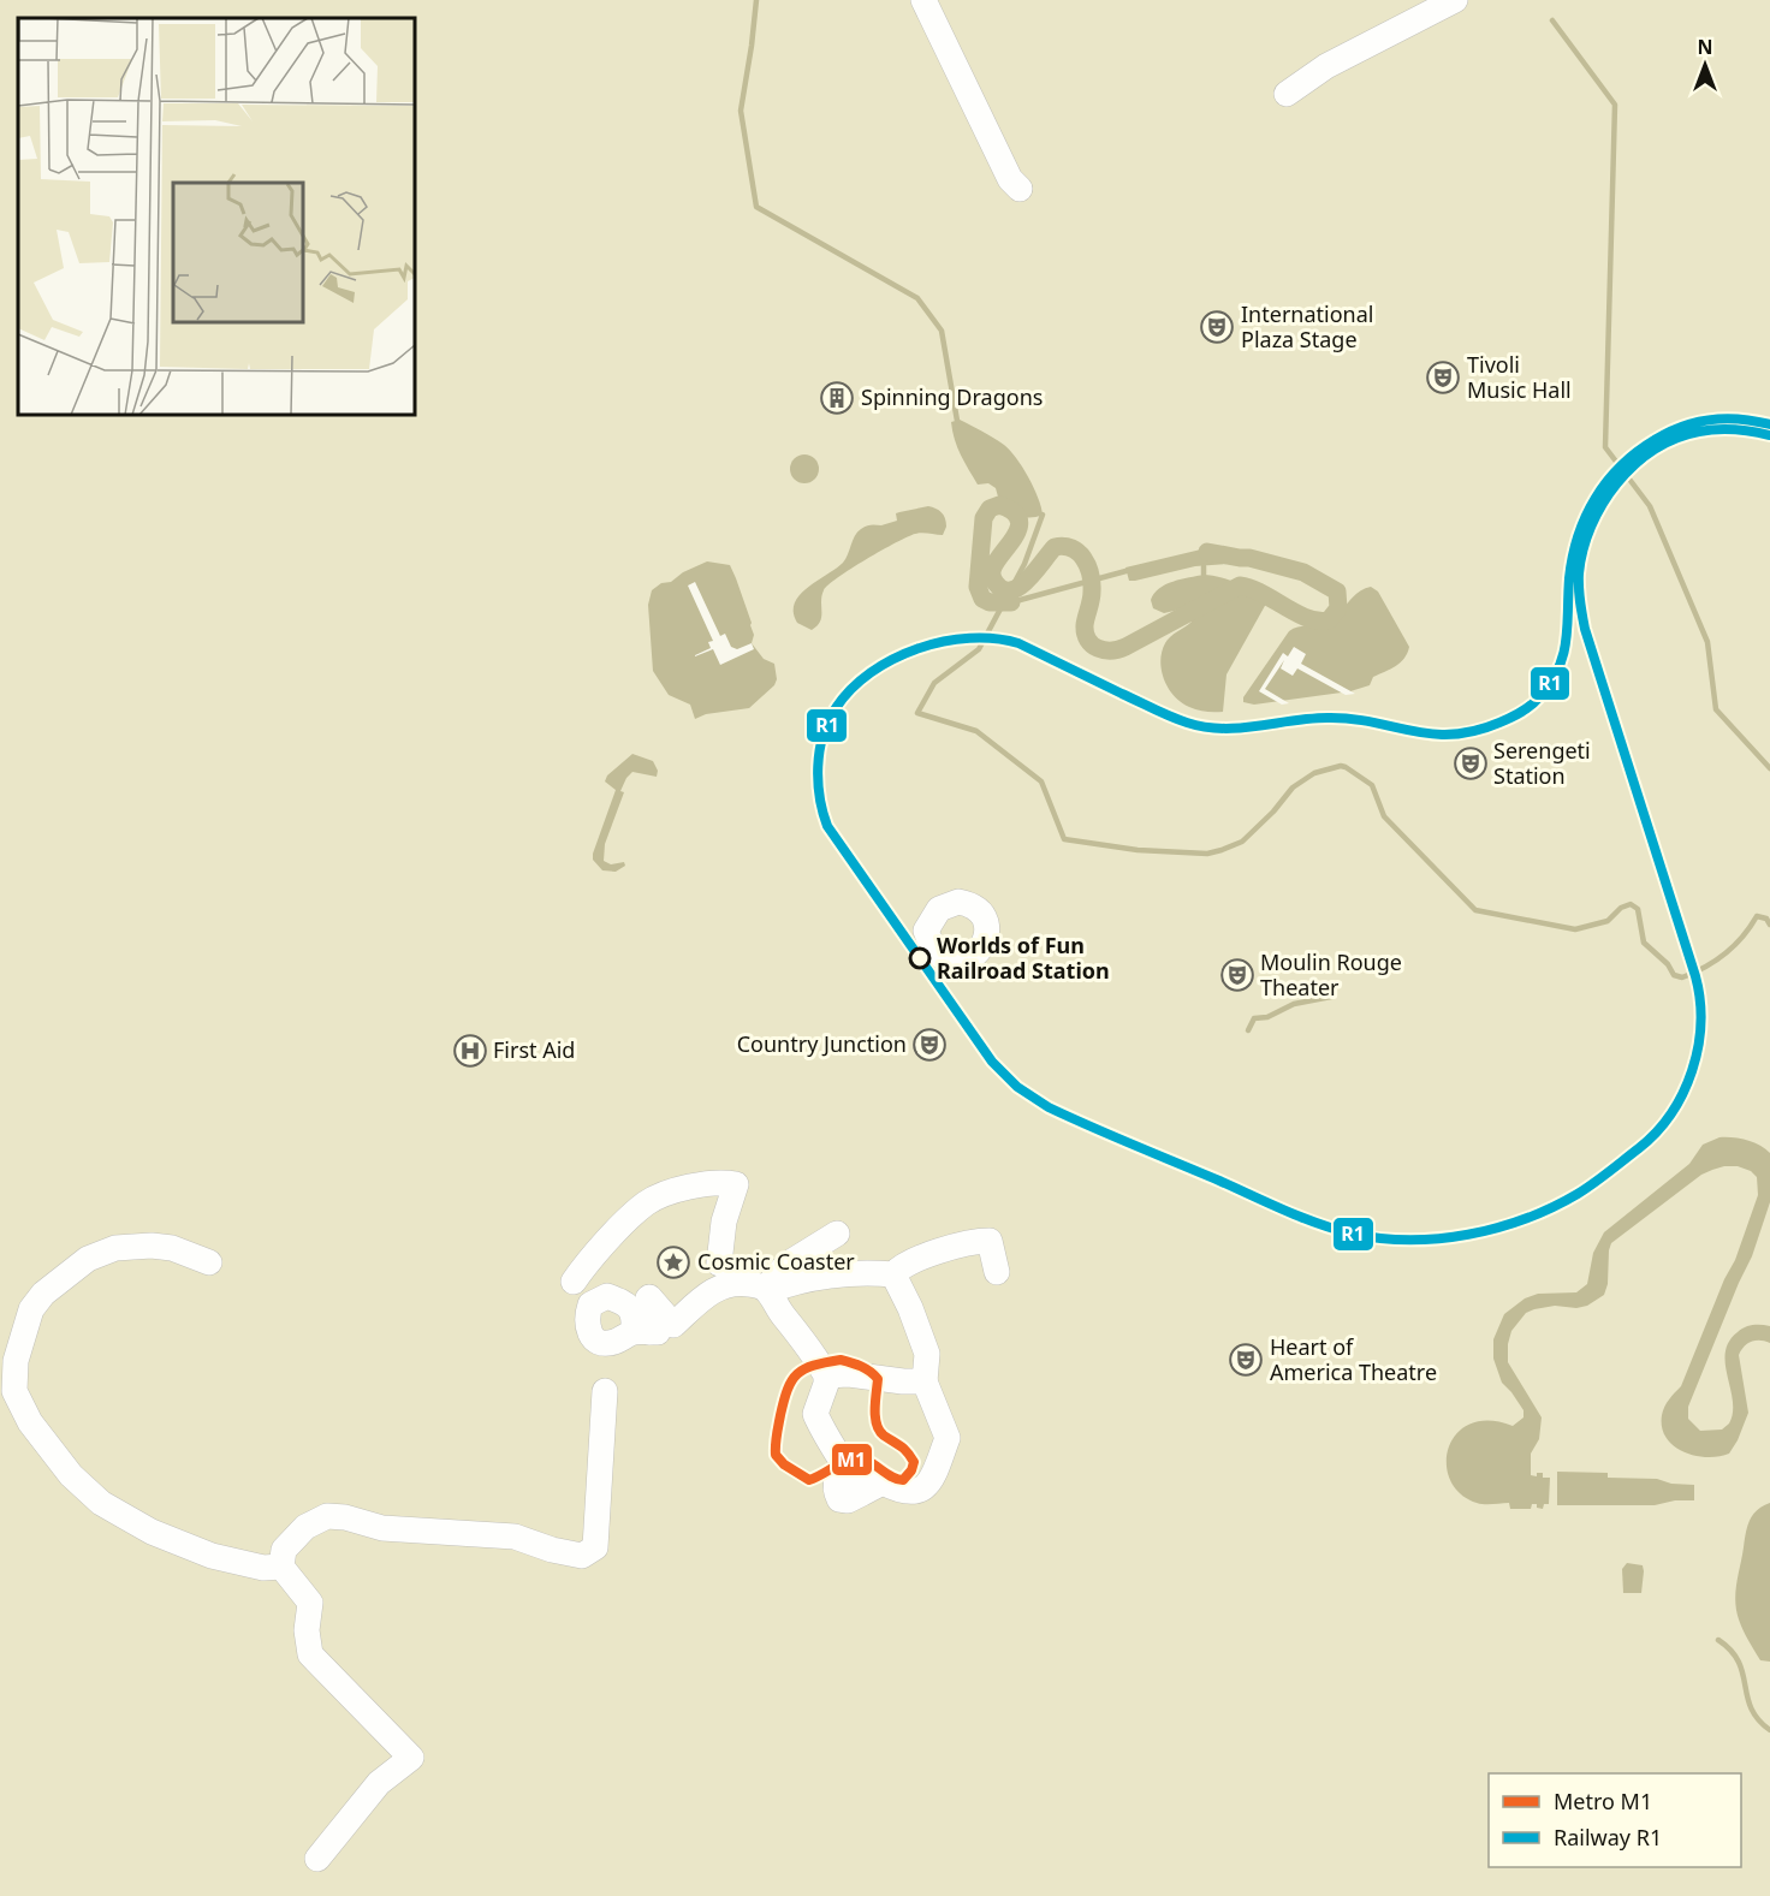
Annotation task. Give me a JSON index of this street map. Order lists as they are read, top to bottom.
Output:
{
  "places": {
    "theatre": [
      "International Plaza Stage",
      "Tivoli Music Hall",
      "Serengeti Station",
      "Moulin Rouge Theater",
      "Country Junction",
      "Heart of America Theatre"
    ],
    "building": ["Spinning Dragons"],
    "other": ["Worlds of Fun Railroad Station"],
    "hospital": ["First Aid"],
    "place": ["Cosmic Coaster"]
  },
  "lines": ["rail line R1", "metro line M1"],
  "legend": ["Metro M1", "Railway R1"],
  "north": "top"
}
